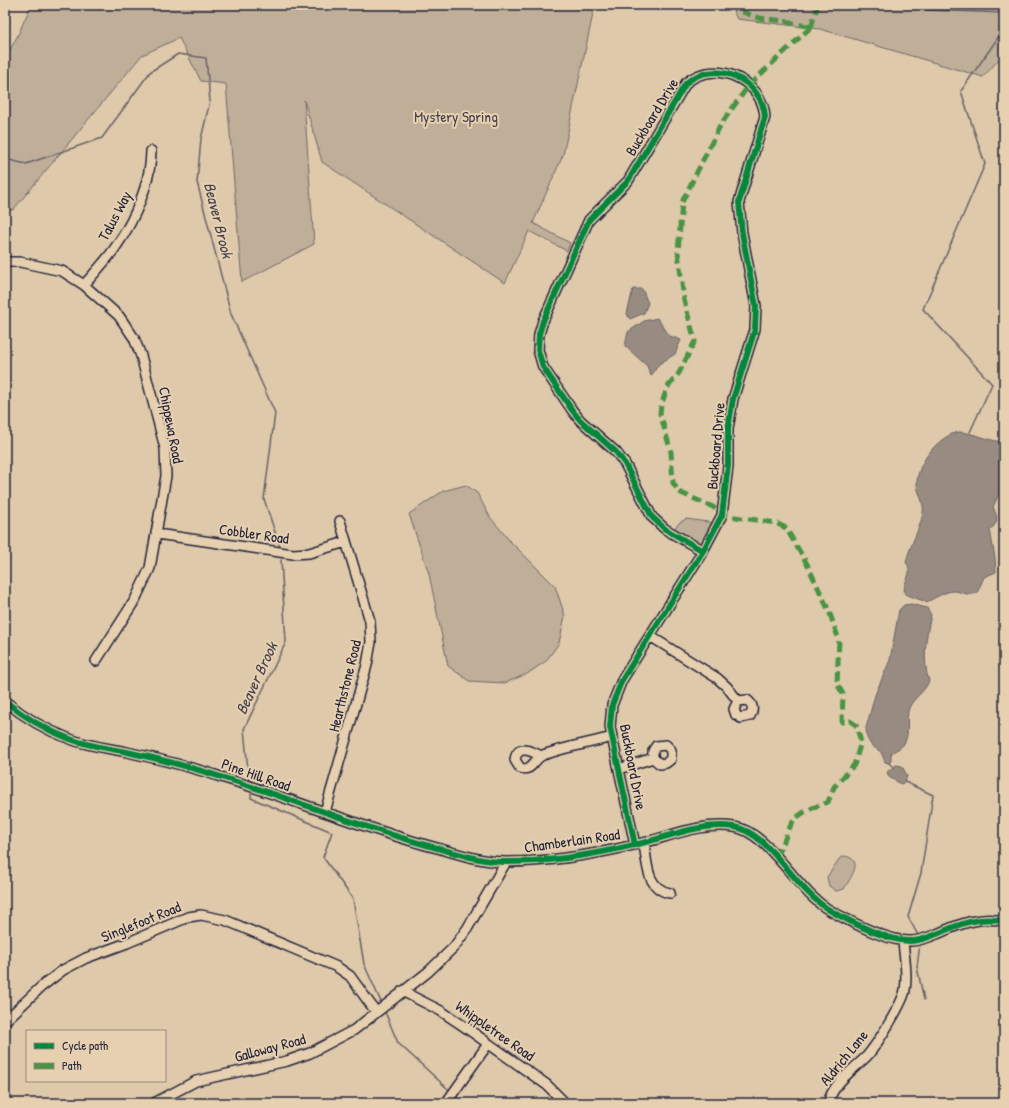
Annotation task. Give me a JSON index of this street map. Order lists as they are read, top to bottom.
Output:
{
  "streets": {
    "street": [
      "Buckboard Drive",
      "Talus Way",
      "Chippewa Road",
      "Cobbler Road",
      "Hearthstone Road",
      "Pine Hill Road",
      "Chamberlain Road",
      "Singlefoot Road",
      "Whippletree Road",
      "Galloway Road",
      "Aldrich Lane"
    ]
  },
  "crossings": [
    ["Buckboard Drive", "Chamberlain Road"],
    ["Talus Way", "Chippewa Road"],
    ["Chippewa Road", "Cobbler Road"],
    ["Cobbler Road", "Hearthstone Road"],
    ["Hearthstone Road", "Pine Hill Road"],
    ["Pine Hill Road", "Chamberlain Road"],
    ["Chamberlain Road", "Galloway Road"],
    ["Chamberlain Road", "Aldrich Lane"],
    ["Singlefoot Road", "Galloway Road"],
    ["Whippletree Road", "Galloway Road"]
  ],
  "water": ["Beaver Brook"],
  "parks": ["Mystery Spring"],
  "legend": ["Cycle path", "Path"]
}
